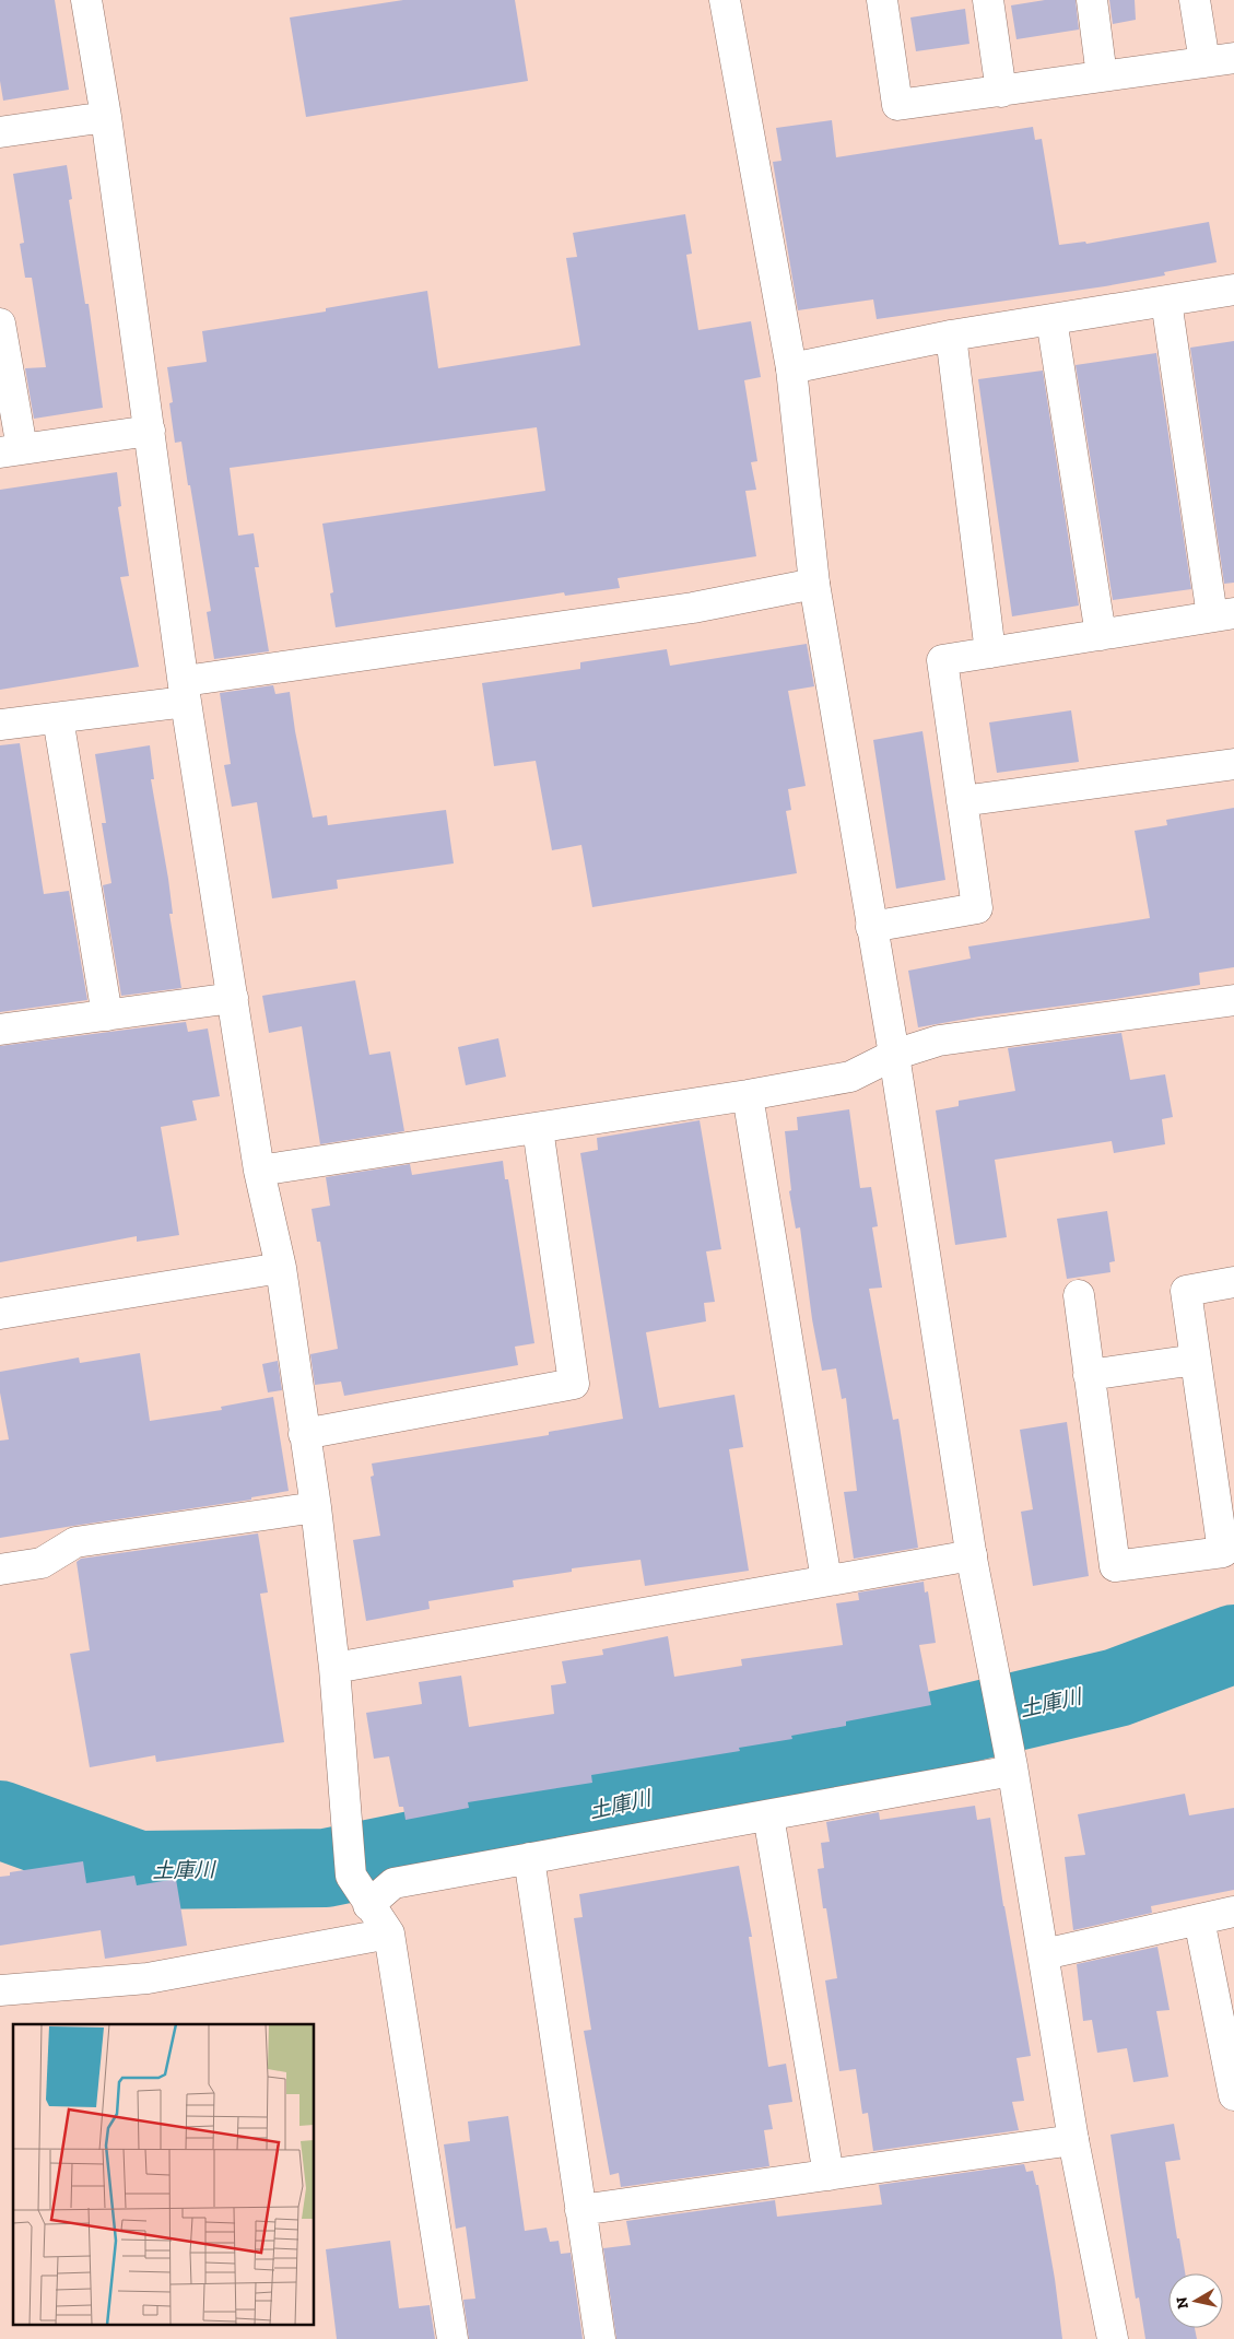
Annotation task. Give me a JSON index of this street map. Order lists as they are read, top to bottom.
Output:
{
  "water": ["土庫川"],
  "north": "left"
}
